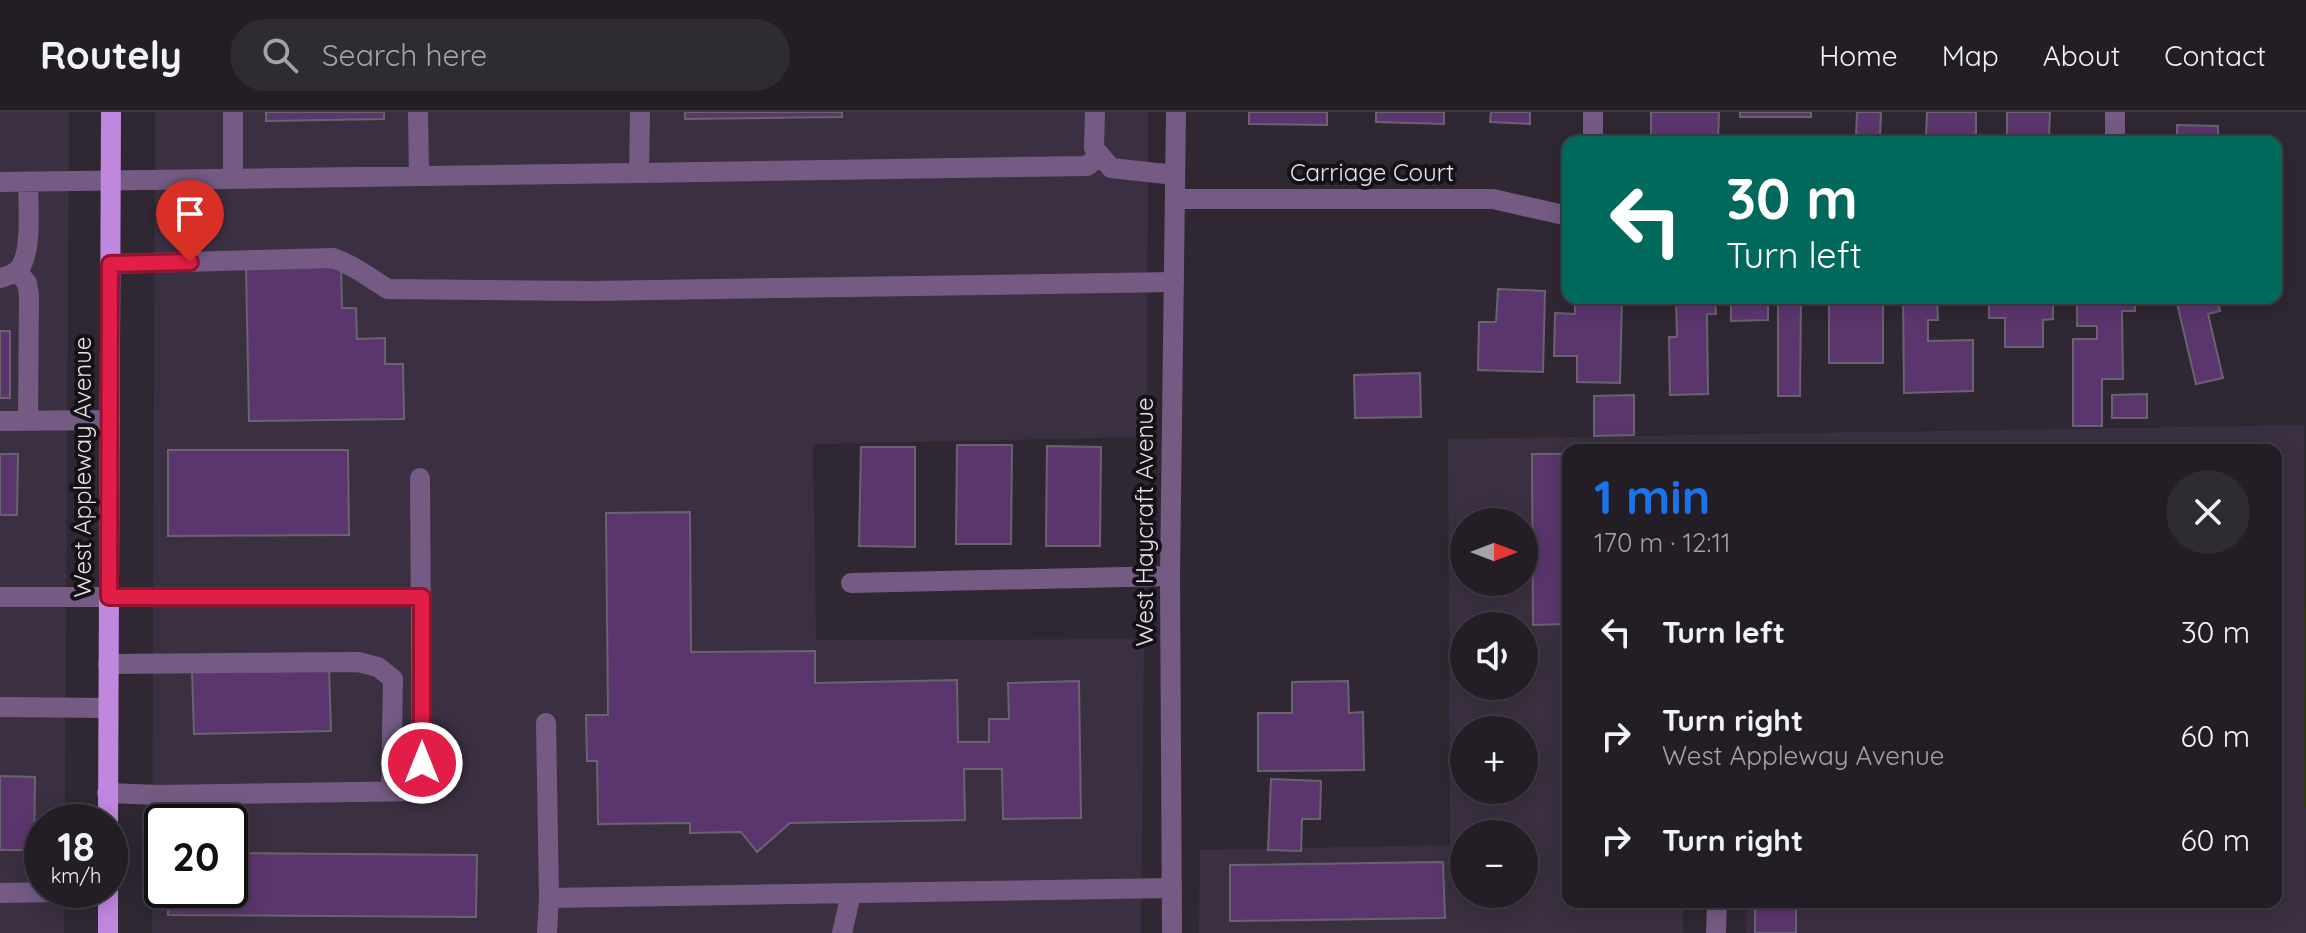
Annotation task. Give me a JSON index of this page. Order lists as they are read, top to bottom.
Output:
{
  "streets": {
    "main road": ["West Appleway Avenue"],
    "street": ["Carriage Court", "West Haycraft Avenue"]
  },
  "crossings": [
    ["Carriage Court", "West Haycraft Avenue"]
  ],
  "north": "right",
  "page": {
    "header": "Routely",
    "search": "Search here",
    "nav": [
      "Home",
      "Map",
      "About",
      "Contact"
    ],
    "turn": ["30 m", "Turn left"],
    "heading": ["1 min", "170 m · 12:11"],
    "map_buttons": ["+", "−"],
    "list": [
      {
        "name": "Turn left",
        "value": "30 m"
      },
      {
        "name": "Turn right",
        "note": "West Appleway Avenue",
        "value": "60 m"
      },
      {
        "name": "Turn right",
        "value": "60 m"
      }
    ],
    "speed": "18 km/h",
    "limit": "20"
  }
}
